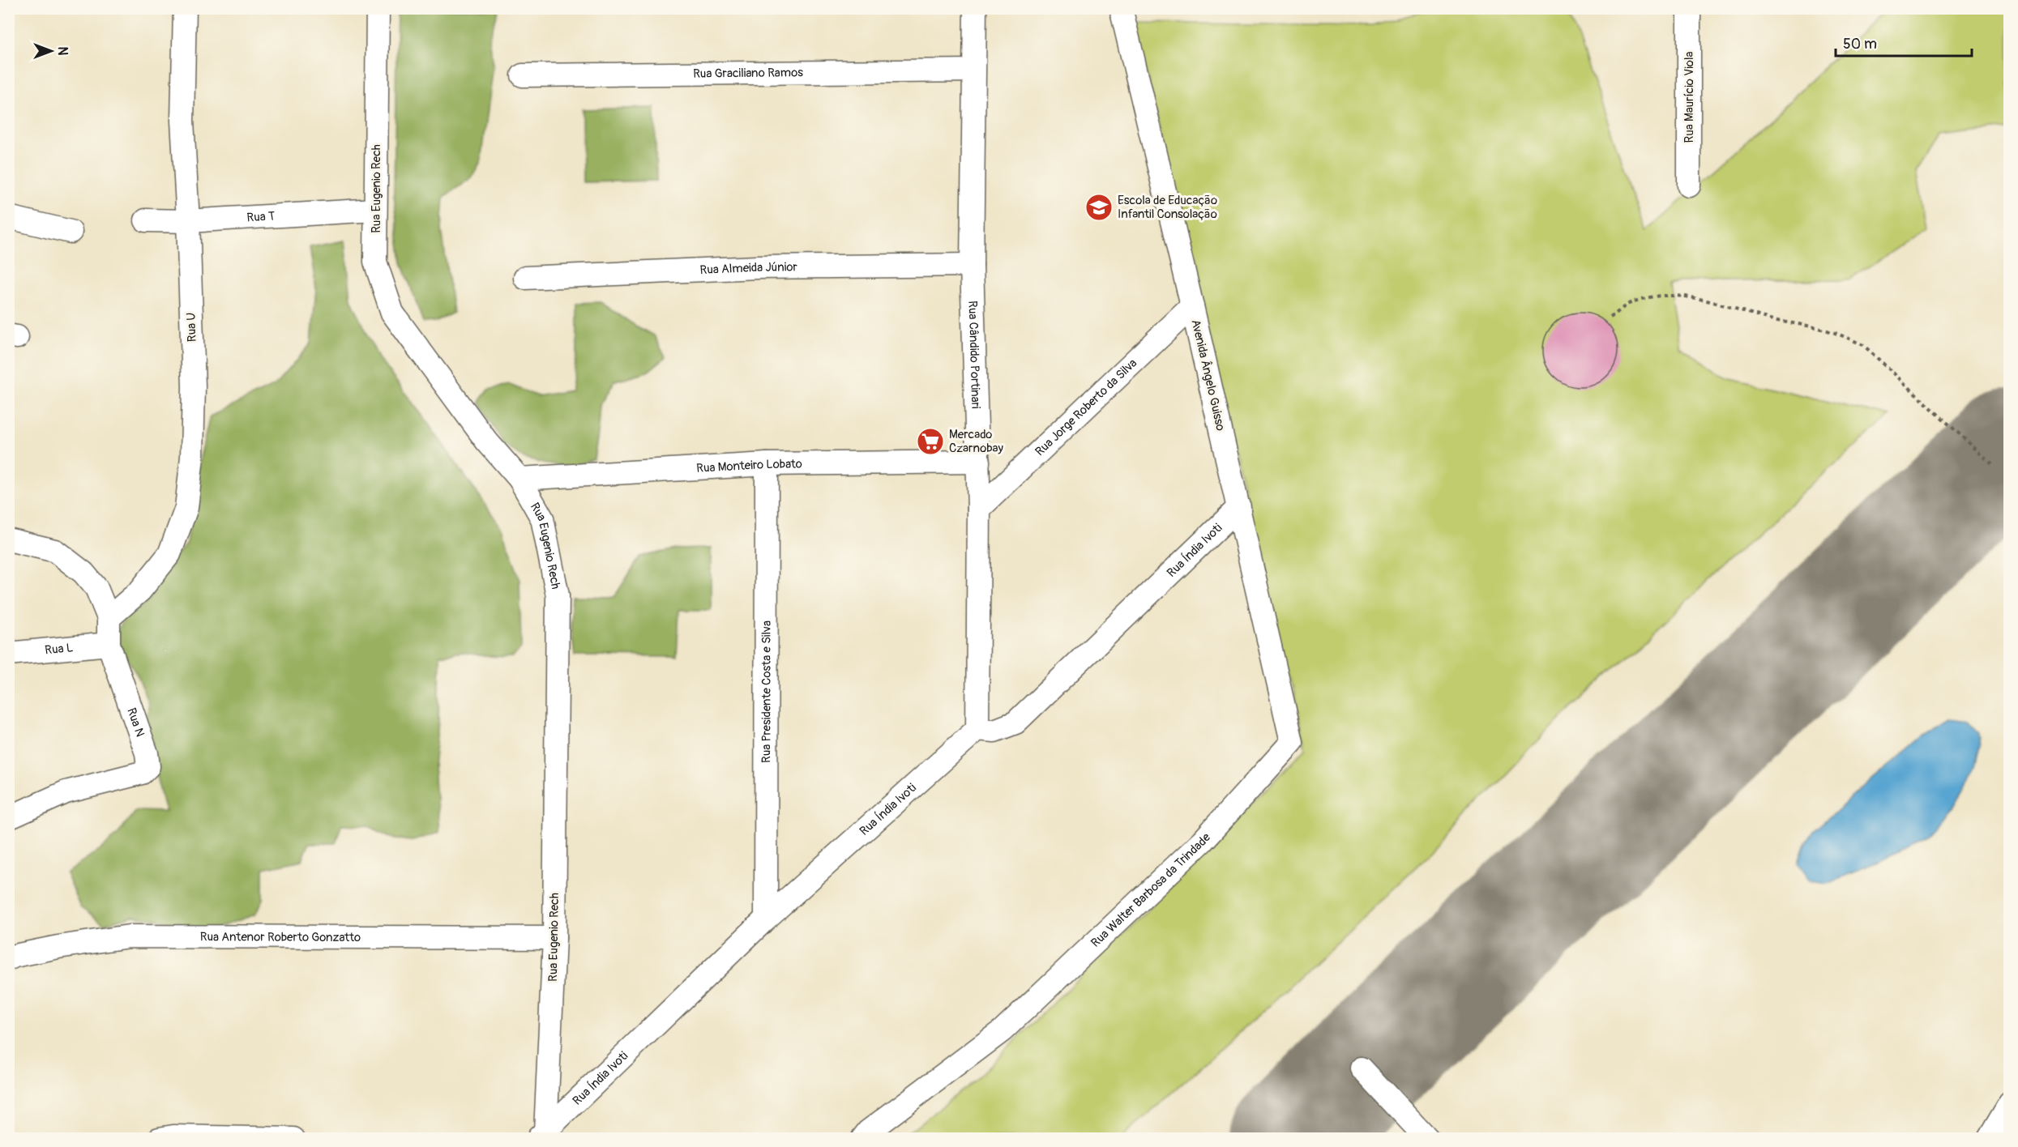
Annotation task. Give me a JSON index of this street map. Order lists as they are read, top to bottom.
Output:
{
  "streets": {
    "street": [
      "Rua Graciliano Ramos",
      "Rua Maurício Viola",
      "Rua Eugenio Rech",
      "Rua T",
      "Rua Almeida Júnior",
      "Rua U",
      "Rua Cândido Portinari",
      "Avenida Ângelo Guisso",
      "Rua Jorge Roberto da Silva",
      "Rua Monteiro Lobato",
      "Rua Índia Ivoti",
      "Rua L",
      "Rua Presidente Costa e Silva",
      "Rua N",
      "Rua Walter Barbosa da Trindade",
      "Rua Antenor Roberto Gonzatto"
    ]
  },
  "crossings": [
    ["Rua Graciliano Ramos", "Rua Cândido Portinari"],
    ["Rua Eugenio Rech", "Rua T"],
    ["Rua Eugenio Rech", "Rua Monteiro Lobato"],
    ["Rua Eugenio Rech", "Rua Índia Ivoti"],
    ["Rua Eugenio Rech", "Rua Antenor Roberto Gonzatto"],
    ["Rua T", "Rua U"],
    ["Rua Almeida Júnior", "Rua Cândido Portinari"],
    ["Rua U", "Rua N"],
    ["Rua Cândido Portinari", "Rua Jorge Roberto da Silva"],
    ["Rua Cândido Portinari", "Rua Monteiro Lobato"],
    ["Rua Cândido Portinari", "Rua Índia Ivoti"],
    ["Avenida Ângelo Guisso", "Rua Jorge Roberto da Silva"],
    ["Avenida Ângelo Guisso", "Rua Índia Ivoti"],
    ["Avenida Ângelo Guisso", "Rua Walter Barbosa da Trindade"],
    ["Rua Monteiro Lobato", "Rua Presidente Costa e Silva"],
    ["Rua Índia Ivoti", "Rua Presidente Costa e Silva"],
    ["Rua L", "Rua N"]
  ],
  "places": {
    "school or university": ["Escola de Educação Infantil Consolação"],
    "supermarket": ["Mercado Czarnobay"]
  },
  "scale_bar": "50 m",
  "north": "right"
}
